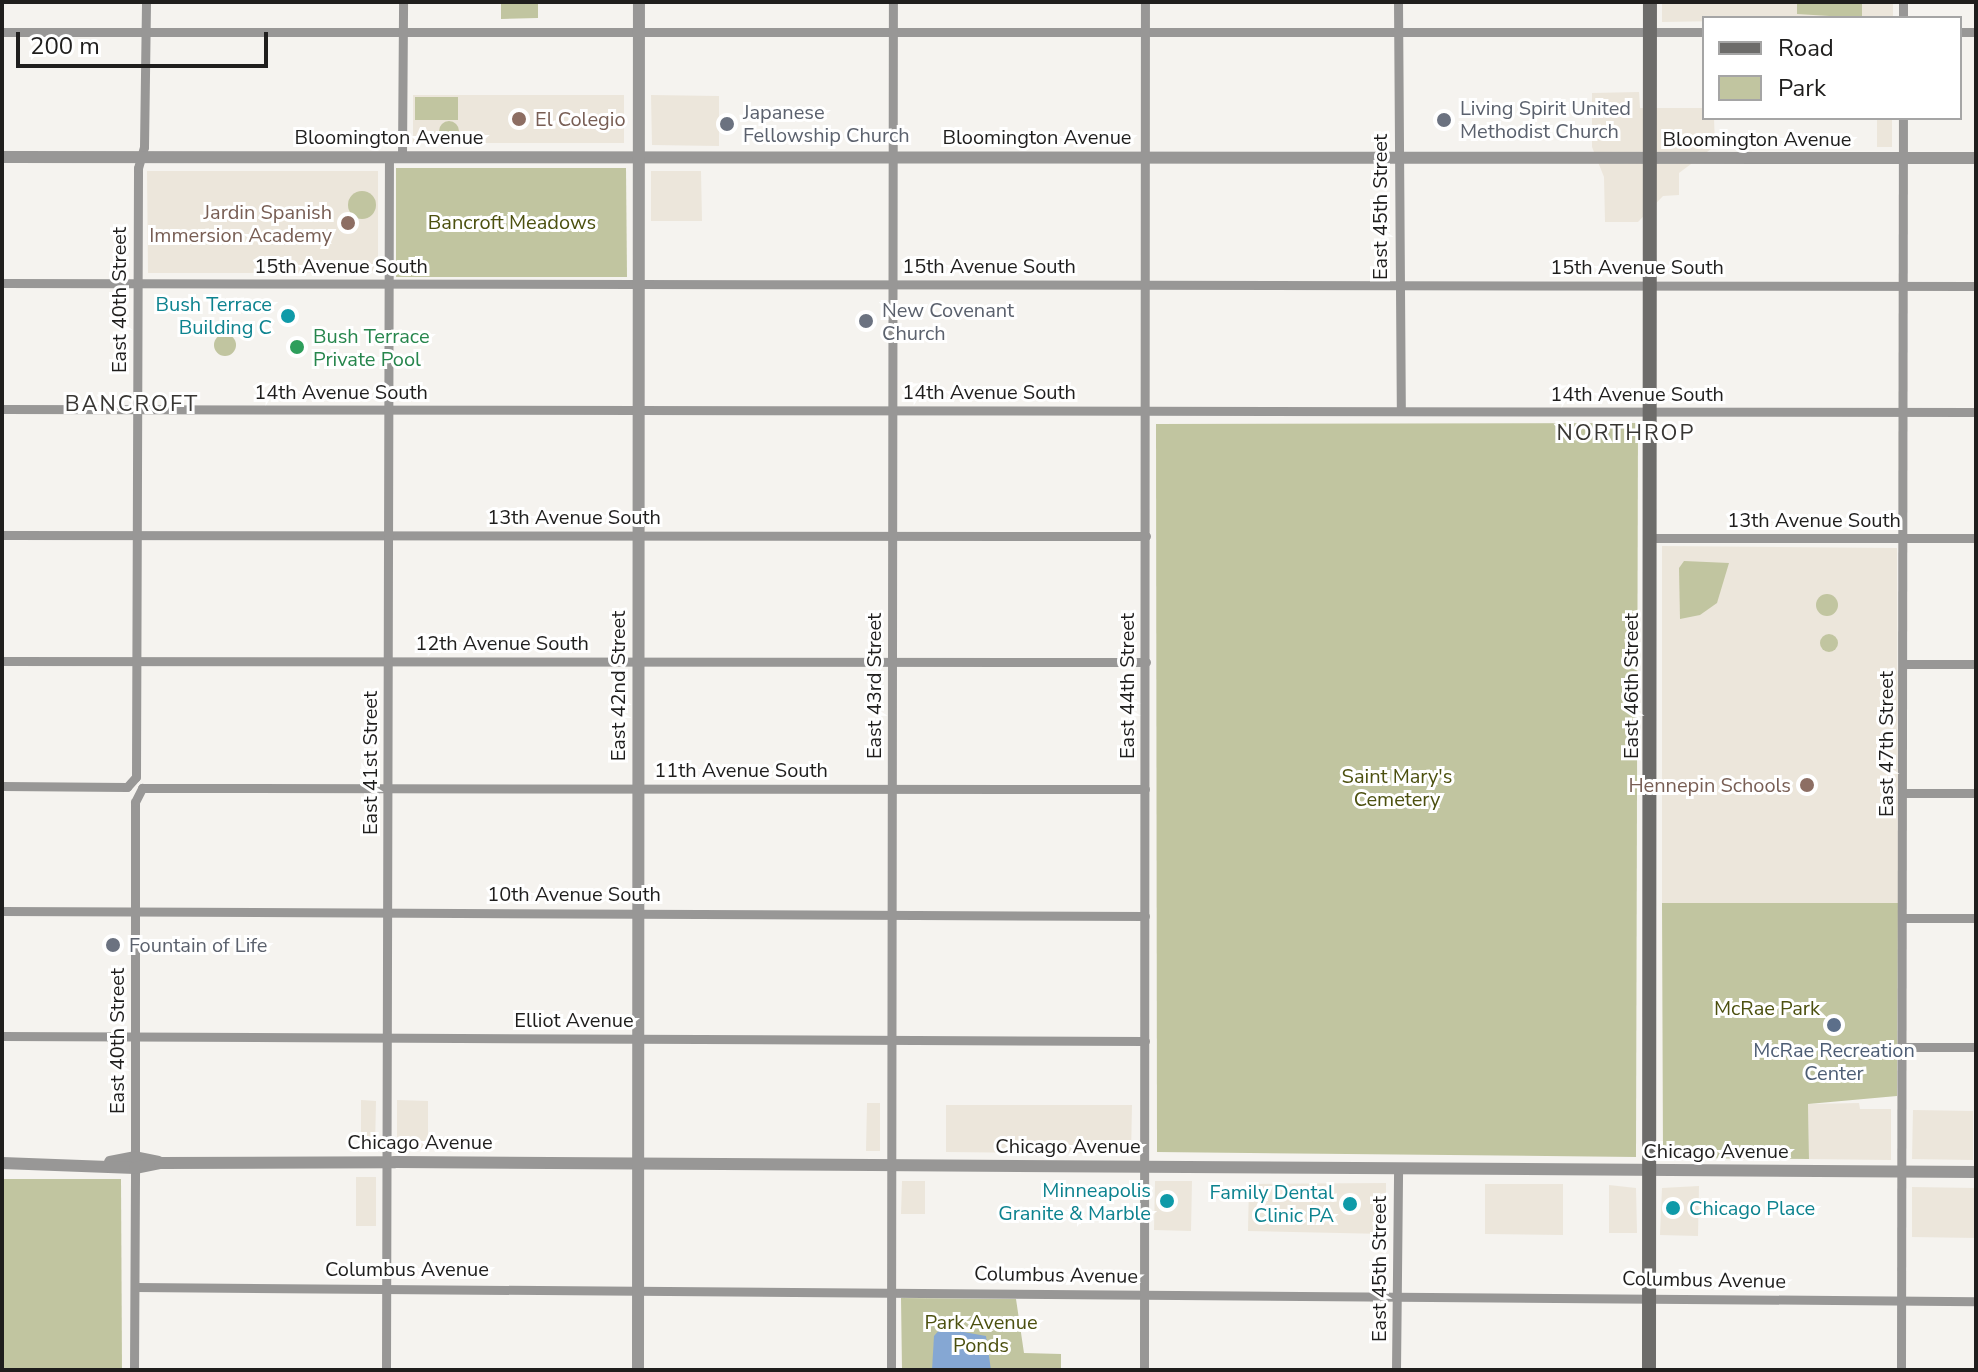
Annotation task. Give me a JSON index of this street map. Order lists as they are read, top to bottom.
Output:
{
  "streets": {
    "main road": ["East 46th Street"],
    "street": [
      "Bloomington Avenue",
      "East 45th Street",
      "15th Avenue South",
      "East 40th Street",
      "14th Avenue South",
      "13th Avenue South",
      "12th Avenue South",
      "East 42nd Street",
      "East 43rd Street",
      "East 44th Street",
      "East 47th Street",
      "East 41st Street",
      "11th Avenue South",
      "10th Avenue South",
      "Elliot Avenue",
      "Chicago Avenue",
      "Columbus Avenue"
    ]
  },
  "crossings": [
    ["Bloomington Avenue", "East 45th Street"],
    ["Bloomington Avenue", "East 40th Street"],
    ["Bloomington Avenue", "East 42nd Street"],
    ["Bloomington Avenue", "East 43rd Street"],
    ["Bloomington Avenue", "East 44th Street"],
    ["Bloomington Avenue", "East 46th Street"],
    ["Bloomington Avenue", "East 47th Street"],
    ["Bloomington Avenue", "East 41st Street"],
    ["East 45th Street", "15th Avenue South"],
    ["East 45th Street", "14th Avenue South"],
    ["East 45th Street", "Chicago Avenue"],
    ["East 45th Street", "Columbus Avenue"],
    ["15th Avenue South", "East 40th Street"],
    ["15th Avenue South", "East 42nd Street"],
    ["15th Avenue South", "East 43rd Street"],
    ["15th Avenue South", "East 44th Street"],
    ["15th Avenue South", "East 46th Street"],
    ["15th Avenue South", "East 47th Street"],
    ["15th Avenue South", "East 41st Street"],
    ["East 40th Street", "14th Avenue South"],
    ["East 40th Street", "13th Avenue South"],
    ["East 40th Street", "12th Avenue South"],
    ["East 40th Street", "11th Avenue South"],
    ["East 40th Street", "10th Avenue South"],
    ["East 40th Street", "Elliot Avenue"],
    ["East 40th Street", "Chicago Avenue"],
    ["East 40th Street", "Columbus Avenue"],
    ["14th Avenue South", "East 42nd Street"],
    ["14th Avenue South", "East 43rd Street"],
    ["14th Avenue South", "East 44th Street"],
    ["14th Avenue South", "East 46th Street"],
    ["14th Avenue South", "East 47th Street"],
    ["14th Avenue South", "East 41st Street"],
    ["13th Avenue South", "East 42nd Street"],
    ["13th Avenue South", "East 43rd Street"],
    ["13th Avenue South", "East 44th Street"],
    ["13th Avenue South", "East 46th Street"],
    ["13th Avenue South", "East 47th Street"],
    ["13th Avenue South", "East 41st Street"],
    ["12th Avenue South", "East 42nd Street"],
    ["12th Avenue South", "East 43rd Street"],
    ["12th Avenue South", "East 44th Street"],
    ["12th Avenue South", "East 41st Street"],
    ["East 42nd Street", "11th Avenue South"],
    ["East 42nd Street", "10th Avenue South"],
    ["East 42nd Street", "Elliot Avenue"],
    ["East 42nd Street", "Chicago Avenue"],
    ["East 42nd Street", "Columbus Avenue"],
    ["East 43rd Street", "11th Avenue South"],
    ["East 43rd Street", "10th Avenue South"],
    ["East 43rd Street", "Elliot Avenue"],
    ["East 43rd Street", "Chicago Avenue"],
    ["East 43rd Street", "Columbus Avenue"],
    ["East 44th Street", "11th Avenue South"],
    ["East 44th Street", "10th Avenue South"],
    ["East 44th Street", "Elliot Avenue"],
    ["East 44th Street", "Chicago Avenue"],
    ["East 44th Street", "Columbus Avenue"],
    ["East 46th Street", "Chicago Avenue"],
    ["East 46th Street", "Columbus Avenue"],
    ["East 47th Street", "Chicago Avenue"],
    ["East 47th Street", "Columbus Avenue"],
    ["East 41st Street", "11th Avenue South"],
    ["East 41st Street", "10th Avenue South"],
    ["East 41st Street", "Elliot Avenue"],
    ["East 41st Street", "Chicago Avenue"],
    ["East 41st Street", "Columbus Avenue"]
  ],
  "districts": ["BANCROFT", "NORTHROP"],
  "parks": [
    "Bancroft Meadows",
    "Saint Mary's Cemetery",
    "McRae Park",
    "Park Avenue Ponds"
  ],
  "places": [
    "El Colegio",
    "Living Spirit United Methodist Church",
    "Japanese Fellowship Church",
    "Jardin Spanish Immersion Academy",
    "Bush Terrace Building C",
    "New Covenant Church",
    "Bush Terrace Private Pool",
    "Hennepin Schools",
    "Fountain of Life",
    "McRae Recreation Center",
    "Minneapolis Granite & Marble",
    "Family Dental Clinic PA",
    "Chicago Place"
  ],
  "legend": ["Road", "Park"],
  "scale_bar": "200 m"
}
